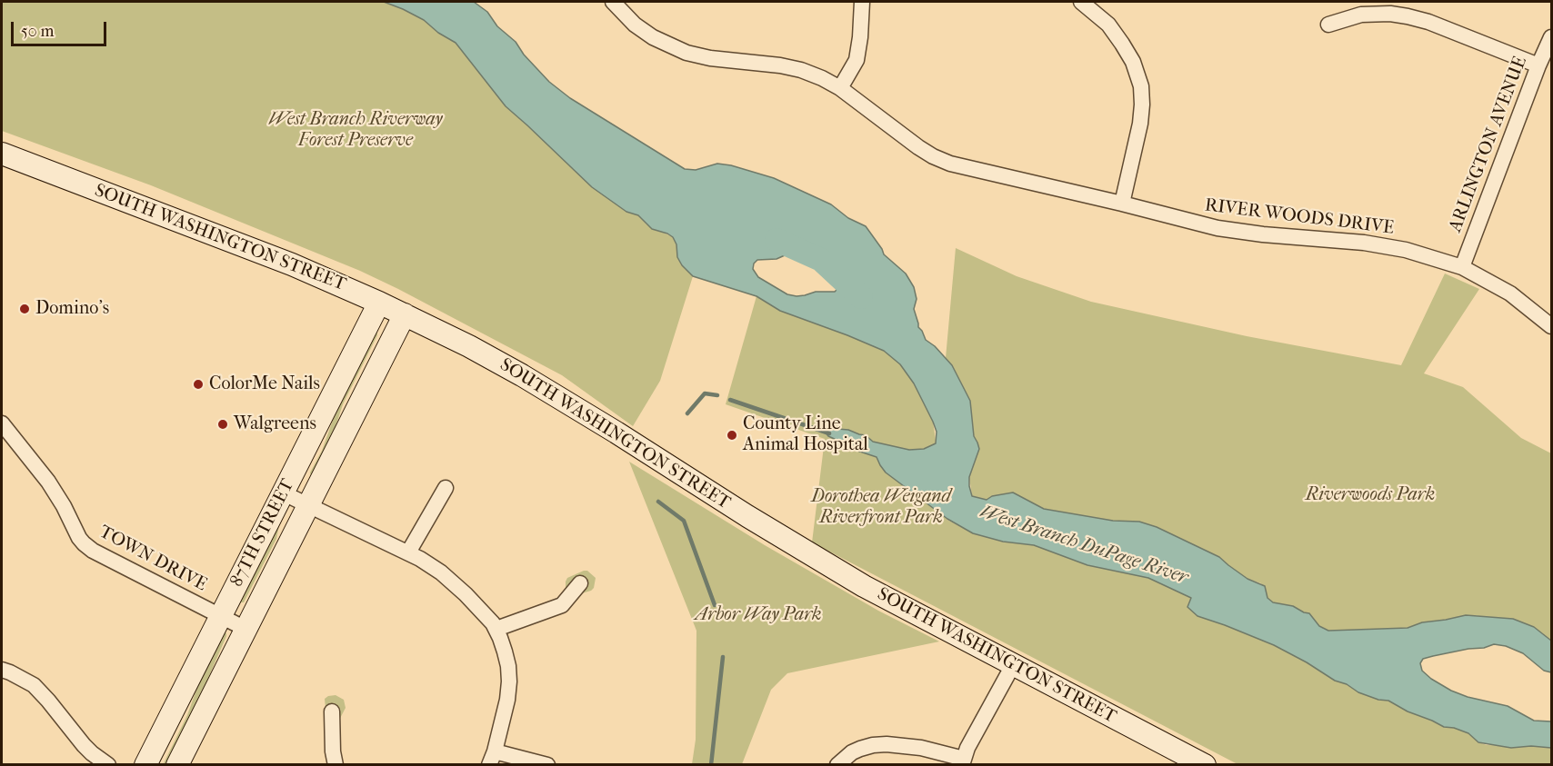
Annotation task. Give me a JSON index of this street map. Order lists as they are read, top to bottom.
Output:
{
  "streets": {
    "main road": ["SOUTH WASHINGTON STREET", "87TH STREET"],
    "street": ["ARLINGTON AVENUE", "RIVER WOODS DRIVE", "TOWN DRIVE"]
  },
  "crossings": [
    ["ARLINGTON AVENUE", "RIVER WOODS DRIVE"],
    ["SOUTH WASHINGTON STREET", "87TH STREET"],
    ["87TH STREET", "TOWN DRIVE"]
  ],
  "water": ["West Branch DuPage River"],
  "parks": [
    "West Branch Riverway Forest Preserve",
    "Riverwoods Park",
    "Dorothea Weigand Riverfront Park",
    "Arbor Way Park"
  ],
  "places": [
    "Domino's",
    "ColorMe Nails",
    "Walgreens",
    "County Line Animal Hospital"
  ],
  "scale_bar": "50 m"
}
